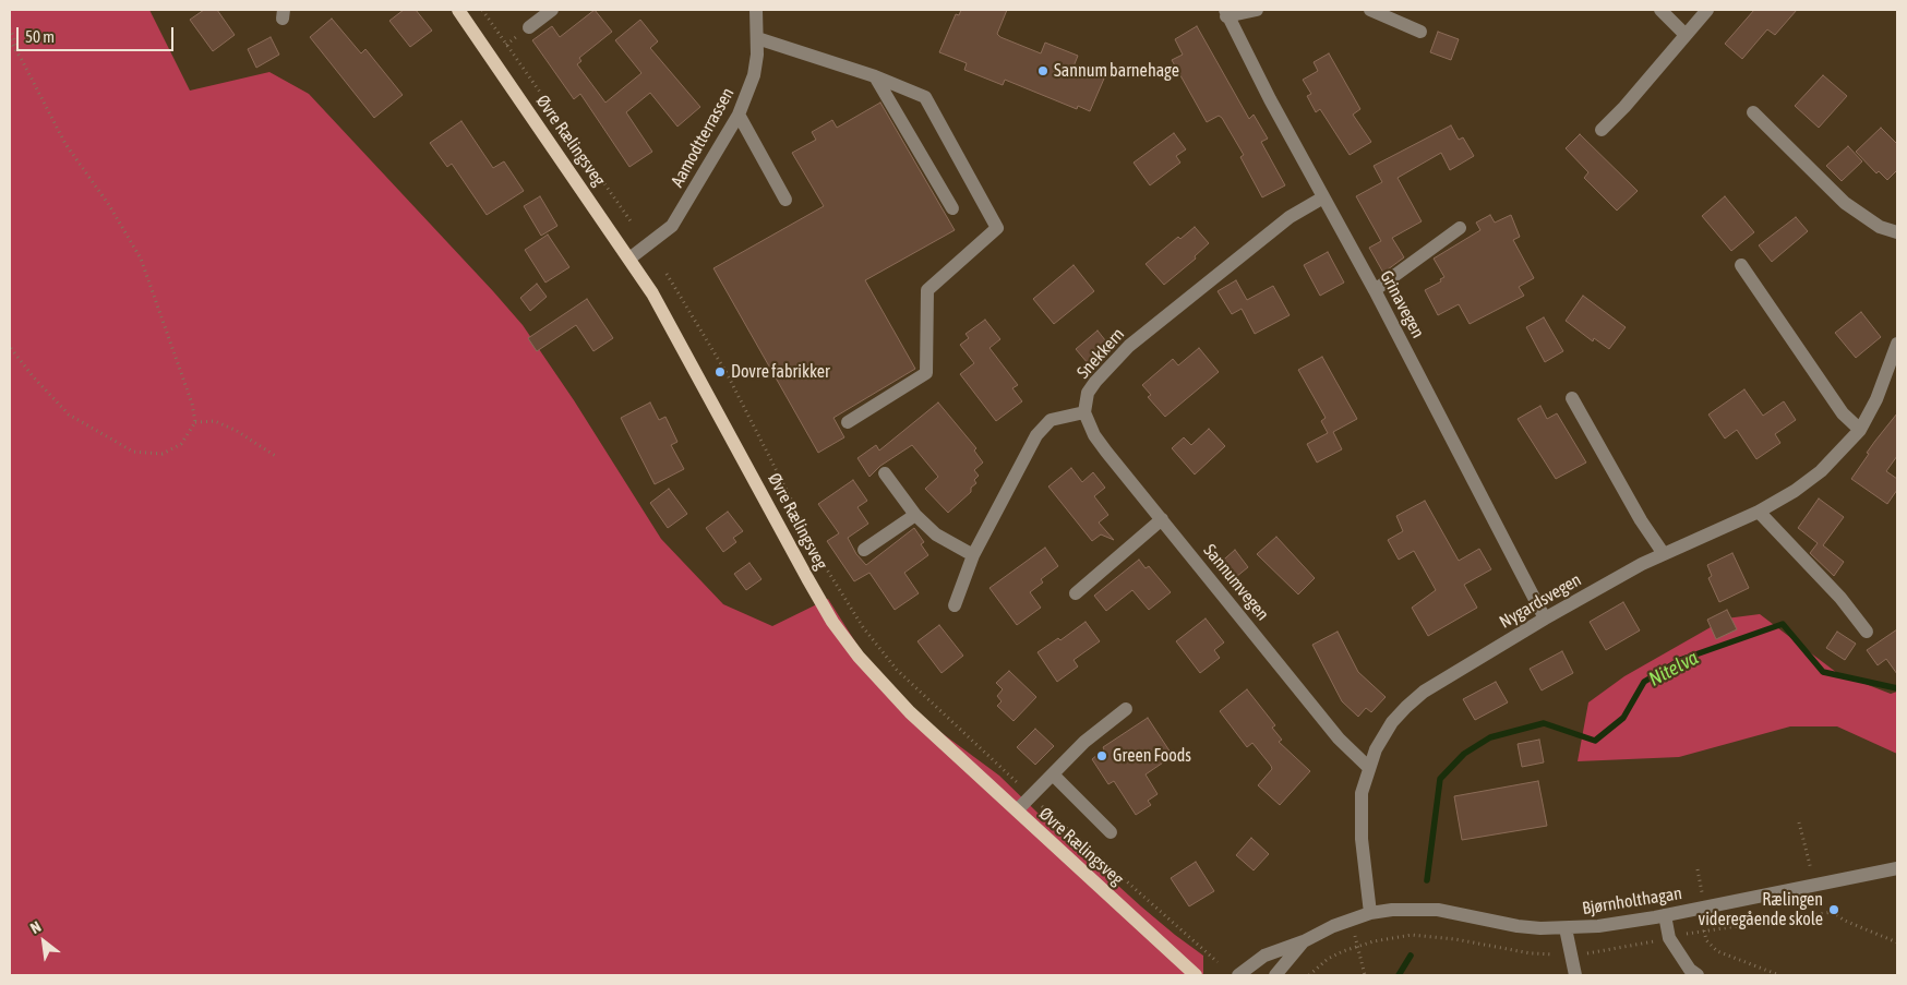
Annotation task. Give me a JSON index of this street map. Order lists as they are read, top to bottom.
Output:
{
  "streets": {
    "main road": ["Øvre Rælingsveg"],
    "street": [
      "Aamodtterrassen",
      "Grinavegen",
      "Snekkern",
      "Sannumvegen",
      "Nygardsvegen",
      "Bjørnholthagan"
    ]
  },
  "crossings": [
    ["Aamodtterrassen", "Øvre Rælingsveg"],
    ["Grinavegen", "Snekkern"],
    ["Grinavegen", "Nygardsvegen"],
    ["Snekkern", "Sannumvegen"],
    ["Sannumvegen", "Nygardsvegen"],
    ["Nygardsvegen", "Bjørnholthagan"]
  ],
  "water": ["Nitelva"],
  "places": [
    "Sannum barnehage",
    "Dovre fabrikker",
    "Green Foods",
    "Rælingen videregående skole"
  ],
  "scale_bar": "50 m",
  "north": "top left"
}
